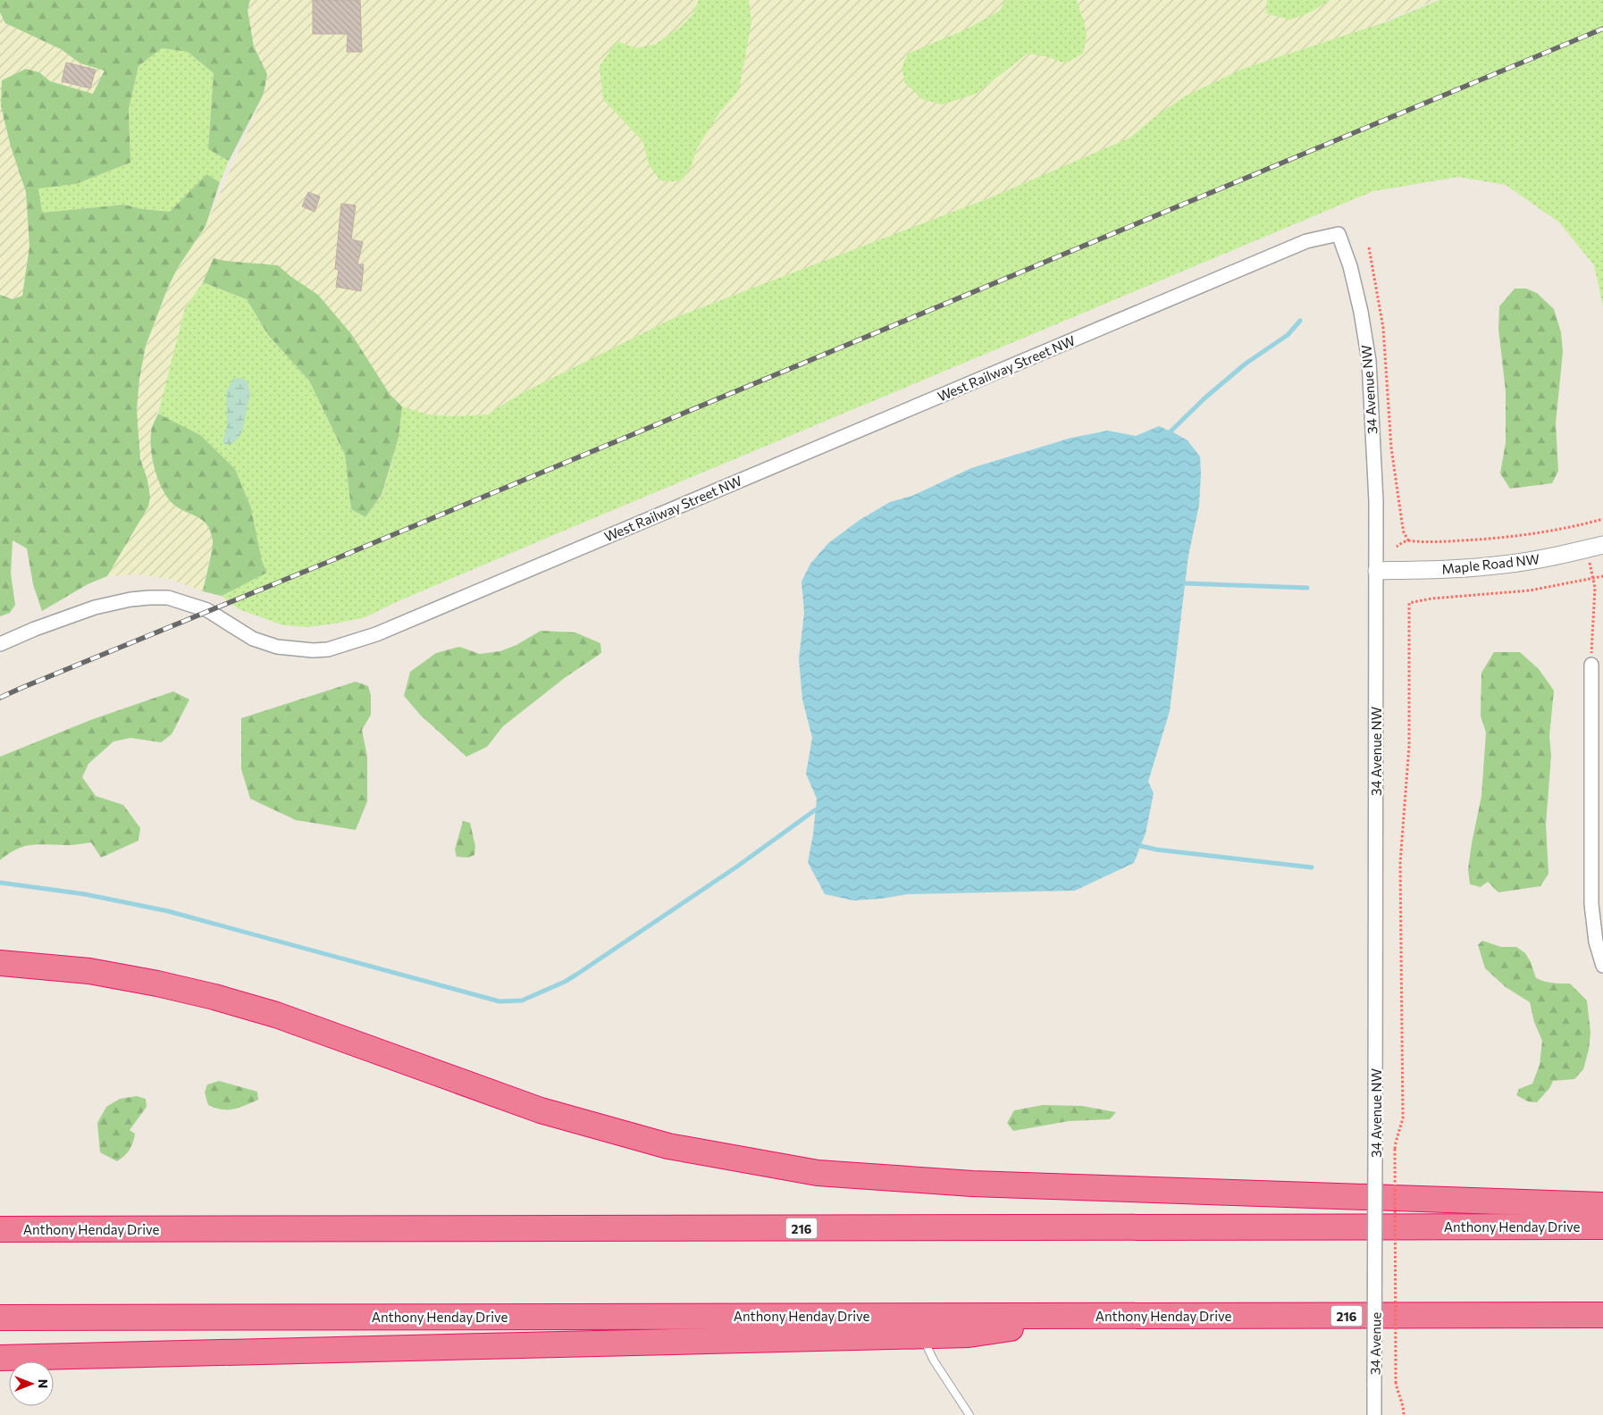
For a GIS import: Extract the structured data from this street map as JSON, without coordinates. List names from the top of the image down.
{
  "streets": {
    "highway": ["Anthony Henday Drive", "216"],
    "street": [
      "West Railway Street NW",
      "34 Avenue NW",
      "Maple Road NW",
      "34 Avenue"
    ]
  },
  "crossings": [
    ["West Railway Street NW", "34 Avenue NW"],
    ["34 Avenue NW", "Maple Road NW"],
    ["34 Avenue NW", "34 Avenue"]
  ],
  "north": "right"
}
